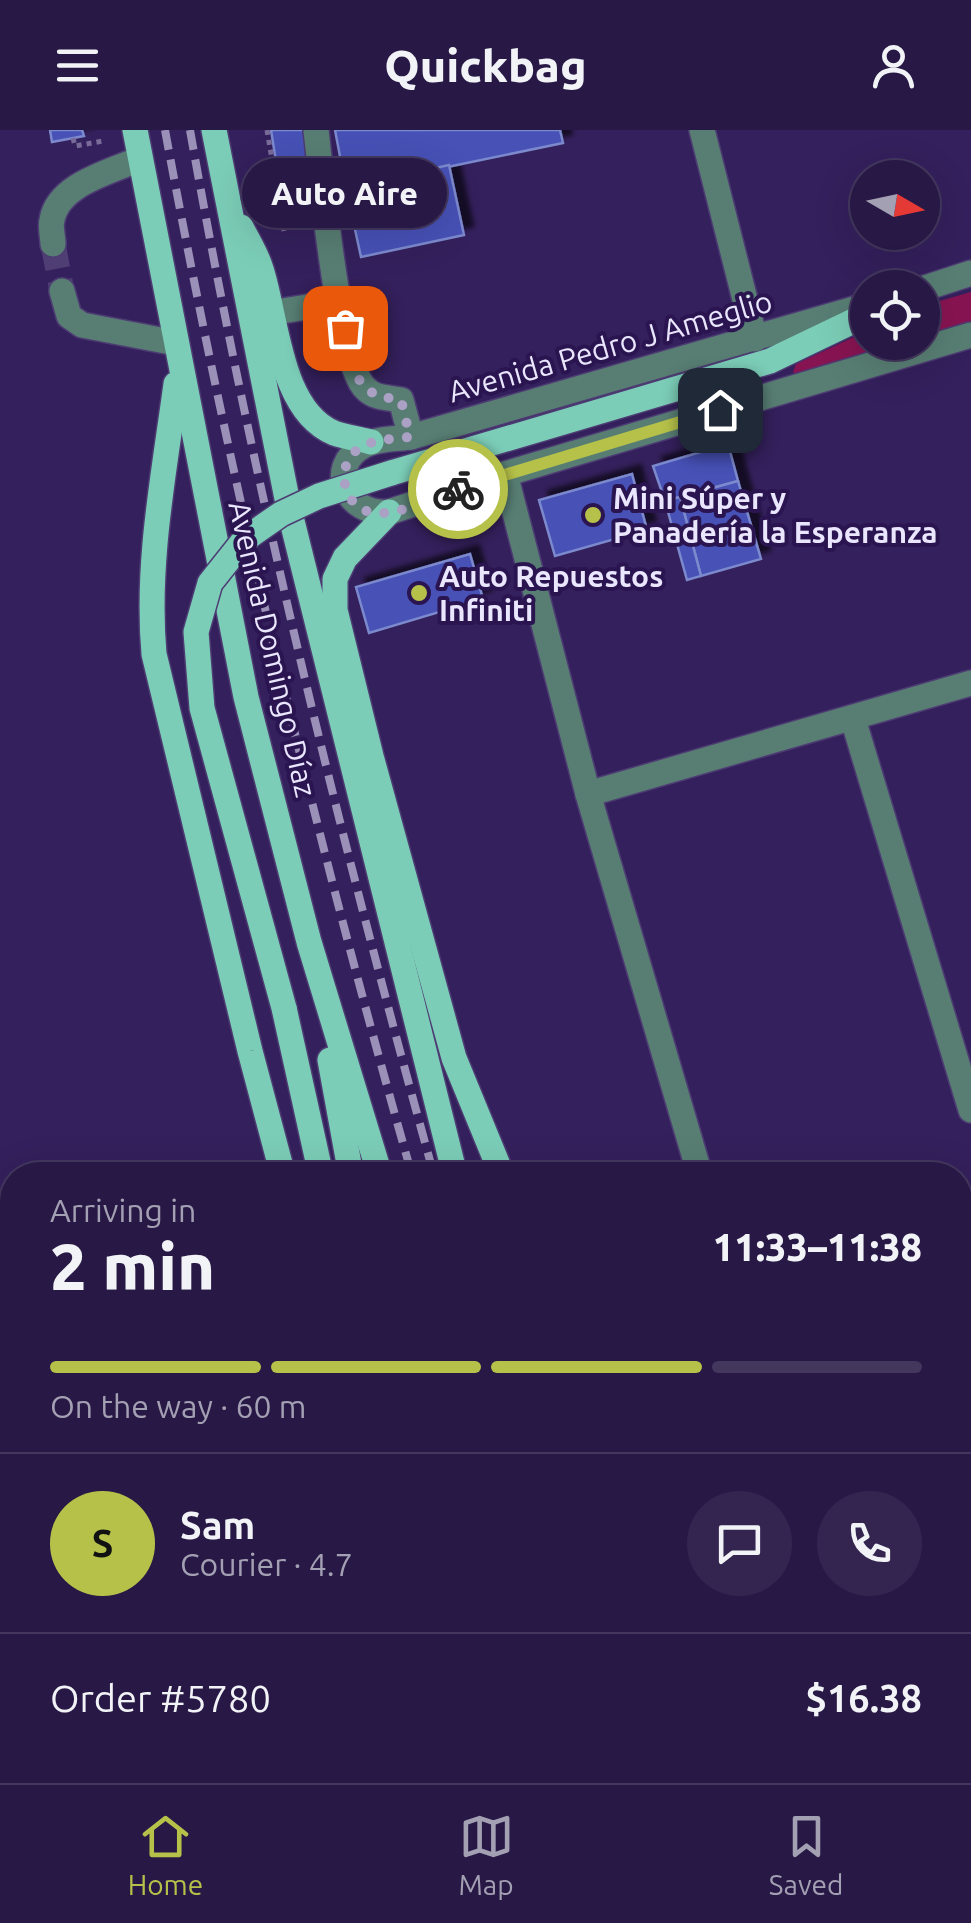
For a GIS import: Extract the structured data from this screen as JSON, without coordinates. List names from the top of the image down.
{
  "streets": {
    "main road": ["Avenida Domingo Díaz"],
    "street": ["Avenida Pedro J Ameglio"]
  },
  "places": ["Auto Aire", "Mini Súper y Panadería la Esperanza", "Auto Repuestos Infiniti"],
  "north": "right",
  "page": {
    "header": "Quickbag",
    "bubble": "Auto Aire",
    "heading": ["2 min", "Arriving in", "11:33–11:38"],
    "panel": [
      "Sam",
      "Courier · 4.7",
      "Order #5780",
      "$16.38"
    ],
    "bar": "On the way · 60 m",
    "round": "S",
    "tabs": ["Home", "Map", "Saved"]
  }
}
